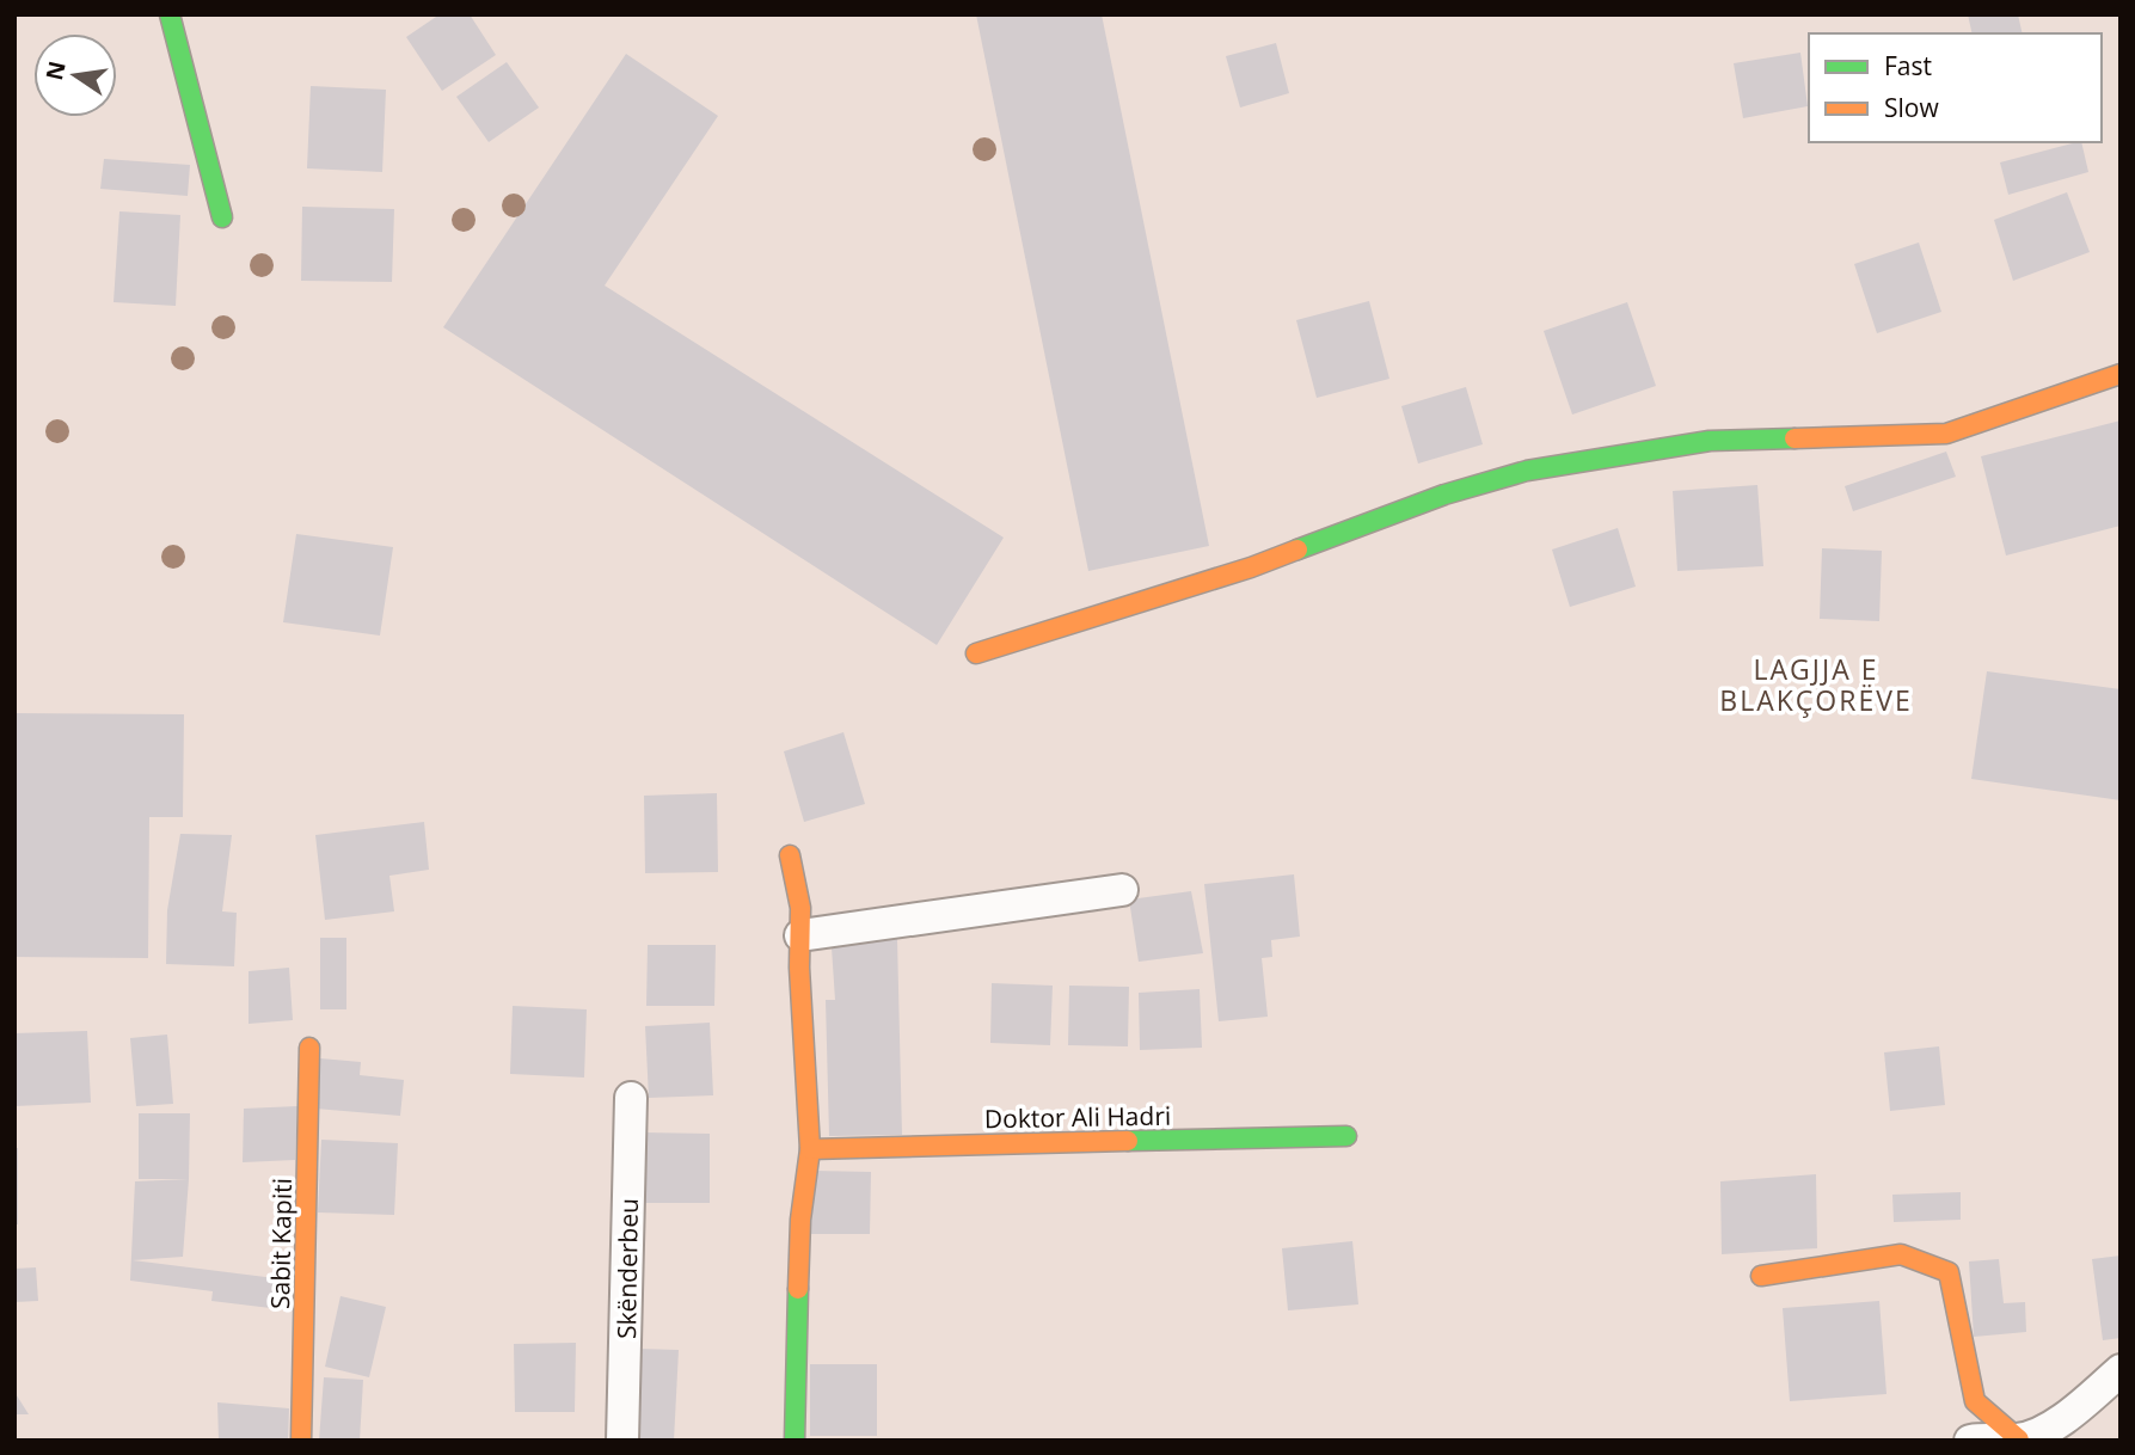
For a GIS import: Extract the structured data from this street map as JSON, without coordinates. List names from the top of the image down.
{
  "streets": {
    "street": ["Doktor Ali Hadri", "Sabit Kapiti", "Skënderbeu"]
  },
  "districts": ["LAGJJA E BLAKÇORËVE"],
  "legend": ["Fast", "Slow"],
  "north": "left"
}
